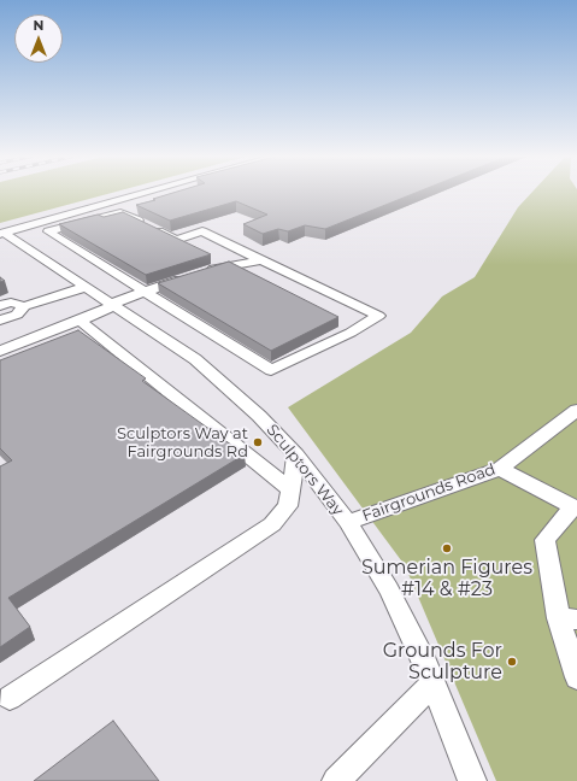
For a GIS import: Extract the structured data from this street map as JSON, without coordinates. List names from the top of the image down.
{
  "streets": {
    "street": ["Sculptors Way", "Fairgrounds Road"]
  },
  "crossings": [
    ["Sculptors Way", "Fairgrounds Road"]
  ],
  "places": ["Sculptors Way at Fairgrounds Rd", "Sumerian Figures #14 & #23", "Grounds For Sculpture"],
  "north": "top"
}
